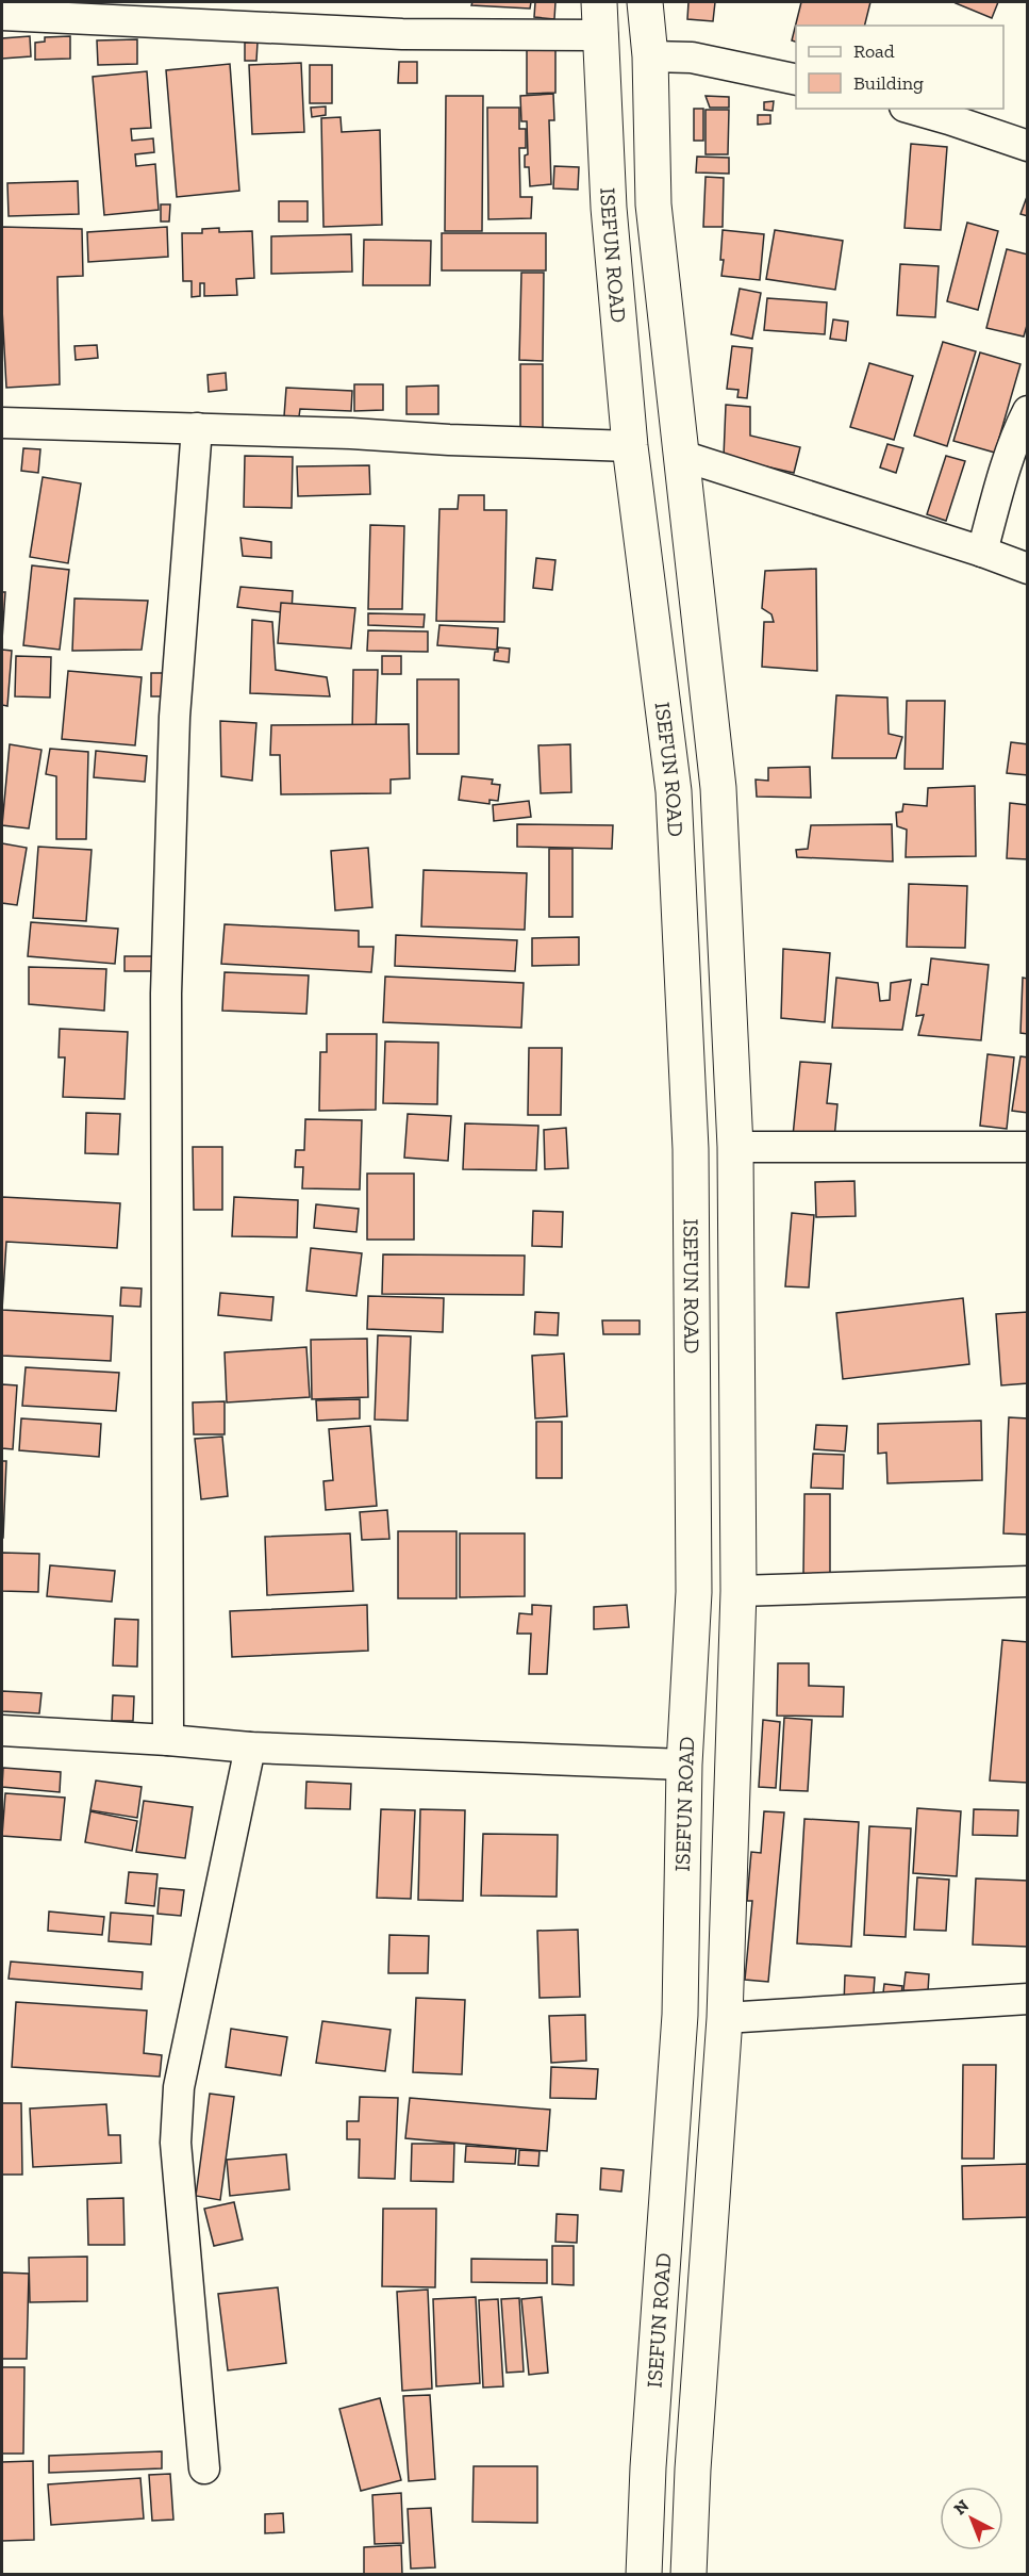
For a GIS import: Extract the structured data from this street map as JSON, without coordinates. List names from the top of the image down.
{
  "streets": {
    "street": ["ISEFUN ROAD"]
  },
  "legend": ["Road", "Building"],
  "north": "top left"
}
